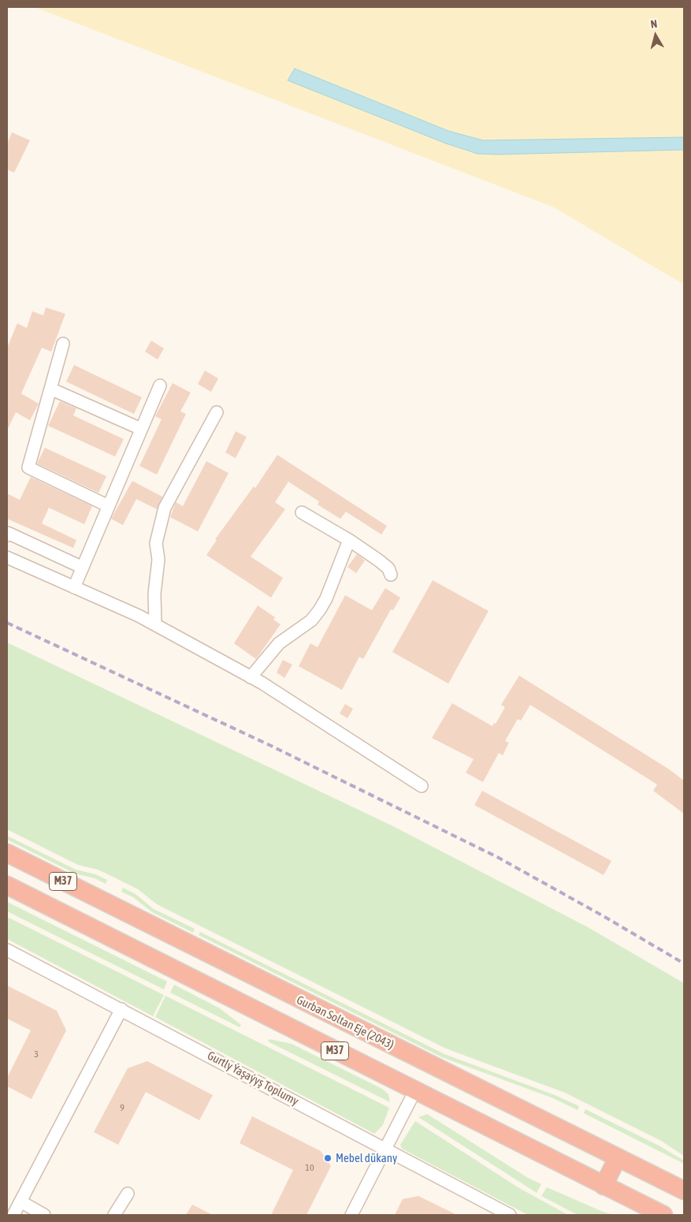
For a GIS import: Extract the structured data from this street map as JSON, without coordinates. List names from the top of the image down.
{
  "streets": {
    "highway": ["M37", "Gurban Soltan Eje (2043)"],
    "street": ["Gurtly Ýaşaýyş Toplumy"]
  },
  "places": ["Mebel dükany"],
  "house_numbers": ["3", "9", "10"],
  "north": "top"
}
